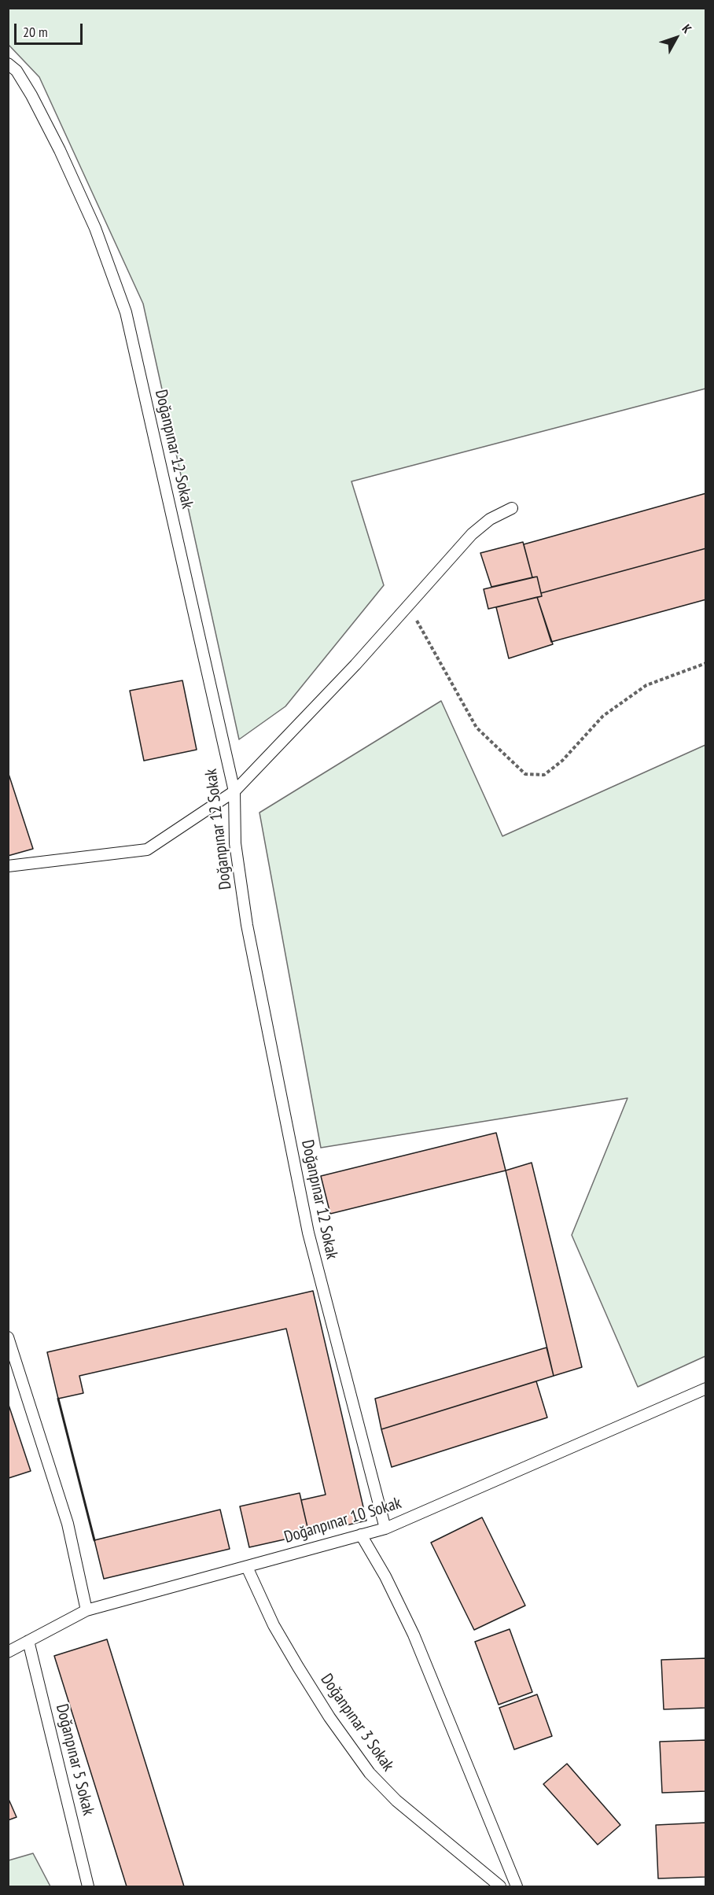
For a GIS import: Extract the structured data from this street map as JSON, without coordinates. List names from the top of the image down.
{
  "streets": {
    "lane": [
      "Doğanpınar 12 Sokak",
      "Doğanpınar 10 Sokak",
      "Doğanpınar 3 Sokak",
      "Doğanpınar 5 Sokak"
    ]
  },
  "crossings": [
    ["Doğanpınar 12 Sokak", "Doğanpınar 10 Sokak"],
    ["Doğanpınar 10 Sokak", "Doğanpınar 3 Sokak"],
    ["Doğanpınar 10 Sokak", "Doğanpınar 5 Sokak"]
  ],
  "scale_bar": "20 m",
  "north": "top right"
}
